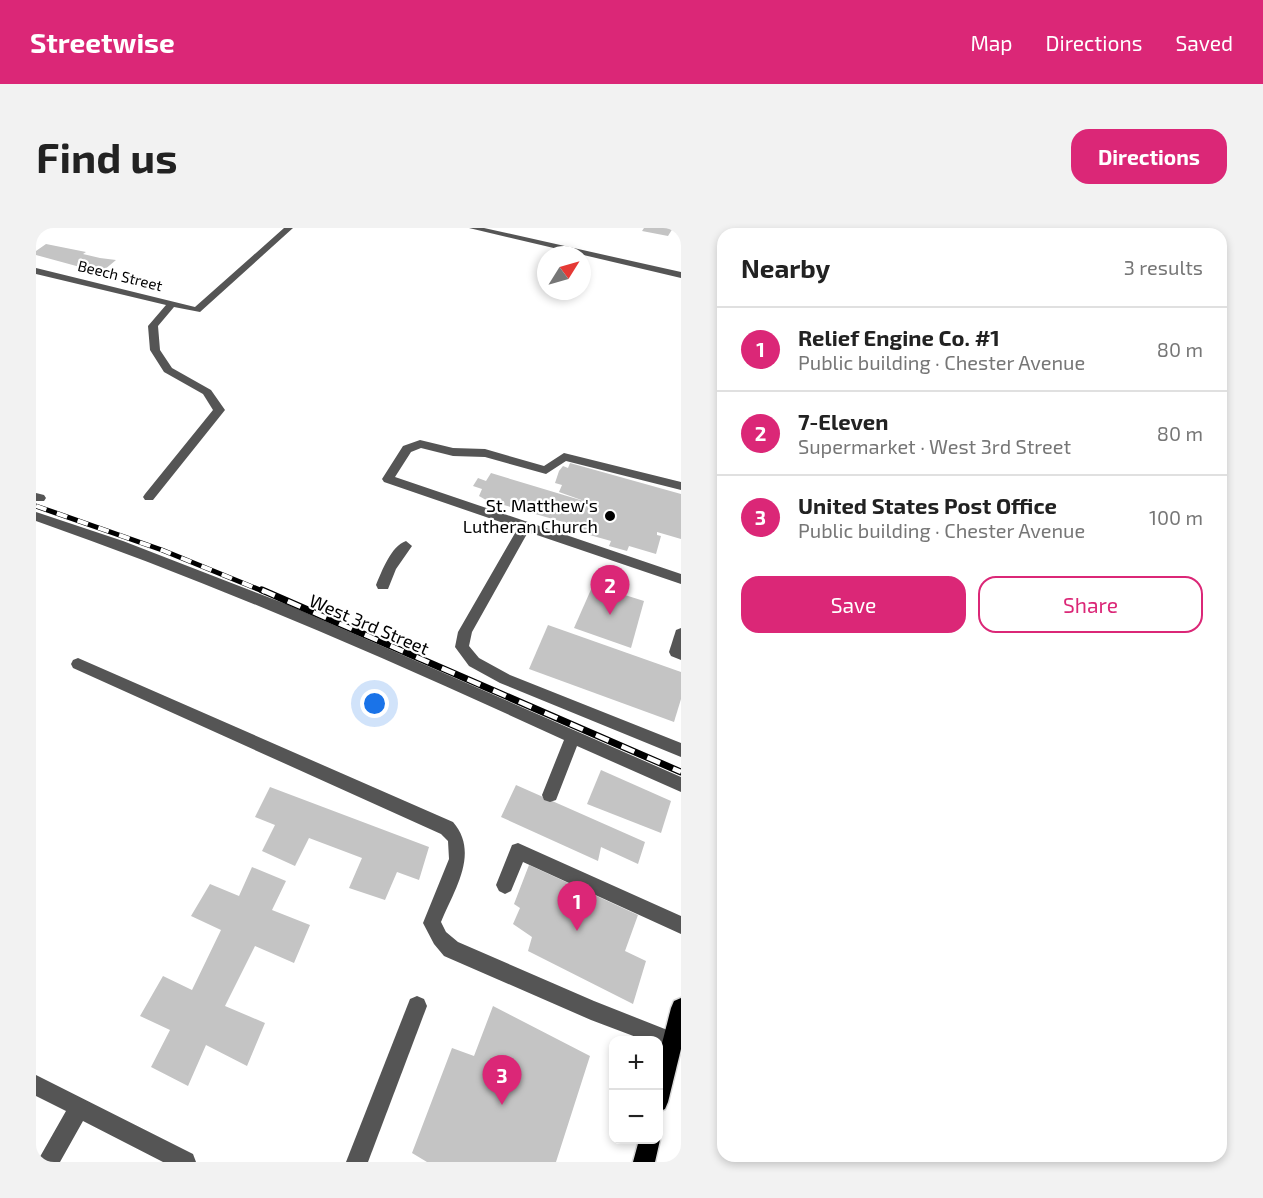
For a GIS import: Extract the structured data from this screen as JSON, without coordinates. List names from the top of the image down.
{
  "streets": {
    "street": ["Beech Street", "West 3rd Street"]
  },
  "places": ["St. Matthew's Lutheran Church"],
  "north": "top right",
  "page": {
    "header": "Streetwise",
    "nav": ["Map", "Directions", "Saved"],
    "buttons": [
      "Directions",
      ["Save", "Share"]
    ],
    "title": "Find us",
    "heading": ["Nearby", "3 results"],
    "list": [
      {
        "mark": "1",
        "name": "Relief Engine Co. #1",
        "note": "Public building · Chester Avenue",
        "value": "80 m"
      },
      {
        "mark": "2",
        "name": "7-Eleven",
        "note": "Supermarket · West 3rd Street",
        "value": "80 m"
      },
      {
        "mark": "3",
        "name": "United States Post Office",
        "note": "Public building · Chester Avenue",
        "value": "100 m"
      }
    ],
    "pins": ["2", "1", "3"],
    "map_buttons": ["+", "−"]
  }
}
